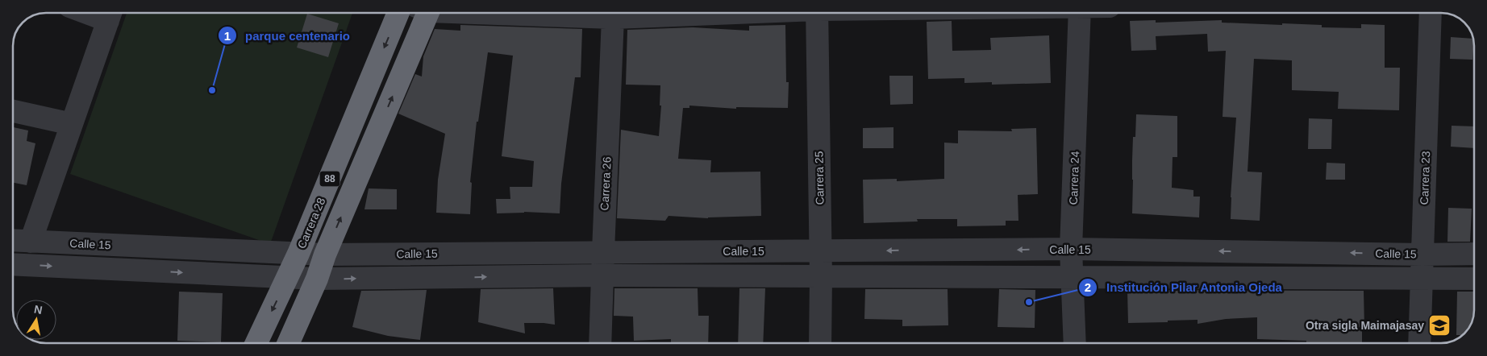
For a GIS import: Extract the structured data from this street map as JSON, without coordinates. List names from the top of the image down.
{
  "streets": {
    "highway": ["88", "Carrera 28"],
    "street": [
      "Carrera 25",
      "Carrera 24",
      "Carrera 23",
      "Carrera 26",
      "Calle 15"
    ]
  },
  "crossings": [
    ["Carrera 25", "Calle 15"],
    ["Carrera 24", "Calle 15"],
    ["Carrera 23", "Calle 15"],
    ["88", "Calle 15"],
    ["Carrera 26", "Calle 15"],
    ["Carrera 28", "Calle 15"]
  ],
  "places": {
    "other": ["parque centenario", "Institución Pilar Antonia Ojeda"],
    "school or university": ["Otra sigla Maimajasay"]
  },
  "north": "top"
}
